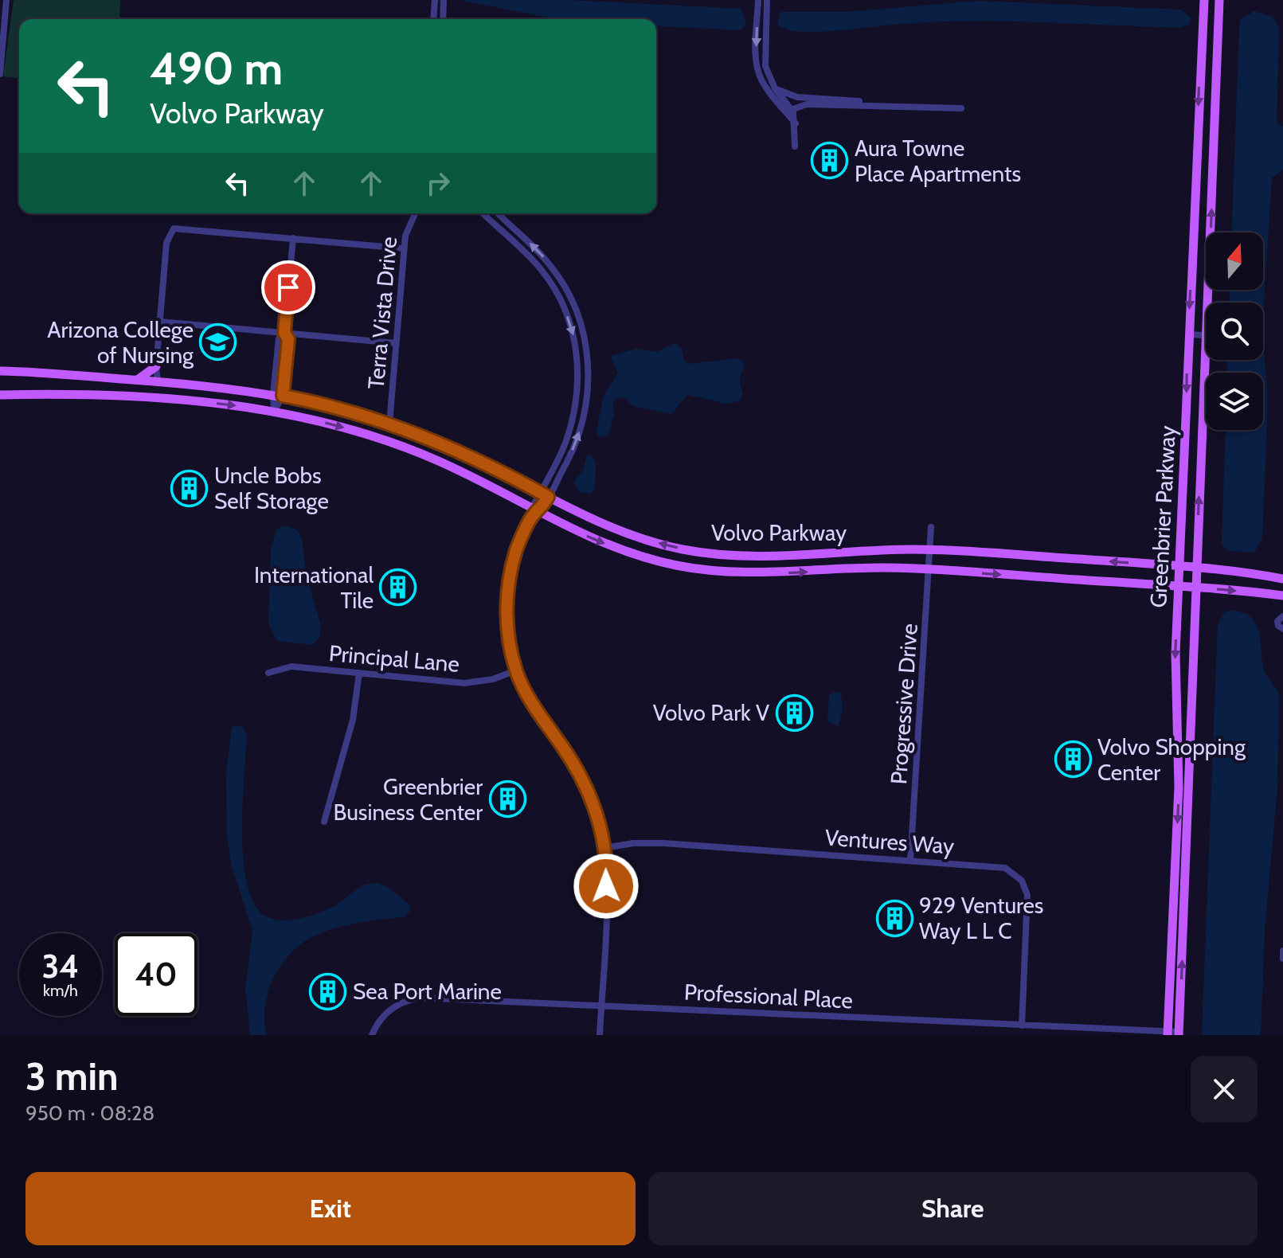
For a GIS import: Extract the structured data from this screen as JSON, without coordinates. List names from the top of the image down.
{
  "streets": {
    "main road": ["Greenbrier Parkway", "Volvo Parkway"],
    "street": [
      "Terra Vista Drive",
      "Principal Lane",
      "Progressive Drive",
      "Ventures Way",
      "Professional Place"
    ]
  },
  "crossings": [
    ["Terra Vista Drive", "Volvo Parkway"],
    ["Greenbrier Parkway", "Volvo Parkway"],
    ["Greenbrier Parkway", "Professional Place"],
    ["Volvo Parkway", "Progressive Drive"],
    ["Progressive Drive", "Ventures Way"],
    ["Ventures Way", "Professional Place"]
  ],
  "places": {
    "building": [
      "Aura Towne Place Apartments",
      "Uncle Bobs Self Storage",
      "International Tile",
      "Volvo Park V",
      "Volvo Shopping Center",
      "Greenbrier Business Center",
      "929 Ventures Way L L C",
      "Sea Port Marine"
    ],
    "school or university": ["Arizona College of Nursing"]
  },
  "north": "top",
  "page": {
    "turn": ["490 m", "Volvo Parkway"],
    "speed": "34 km/h",
    "limit": "40",
    "heading": ["3 min", "950 m · 08:28"],
    "buttons": ["Exit", "Share"]
  }
}
